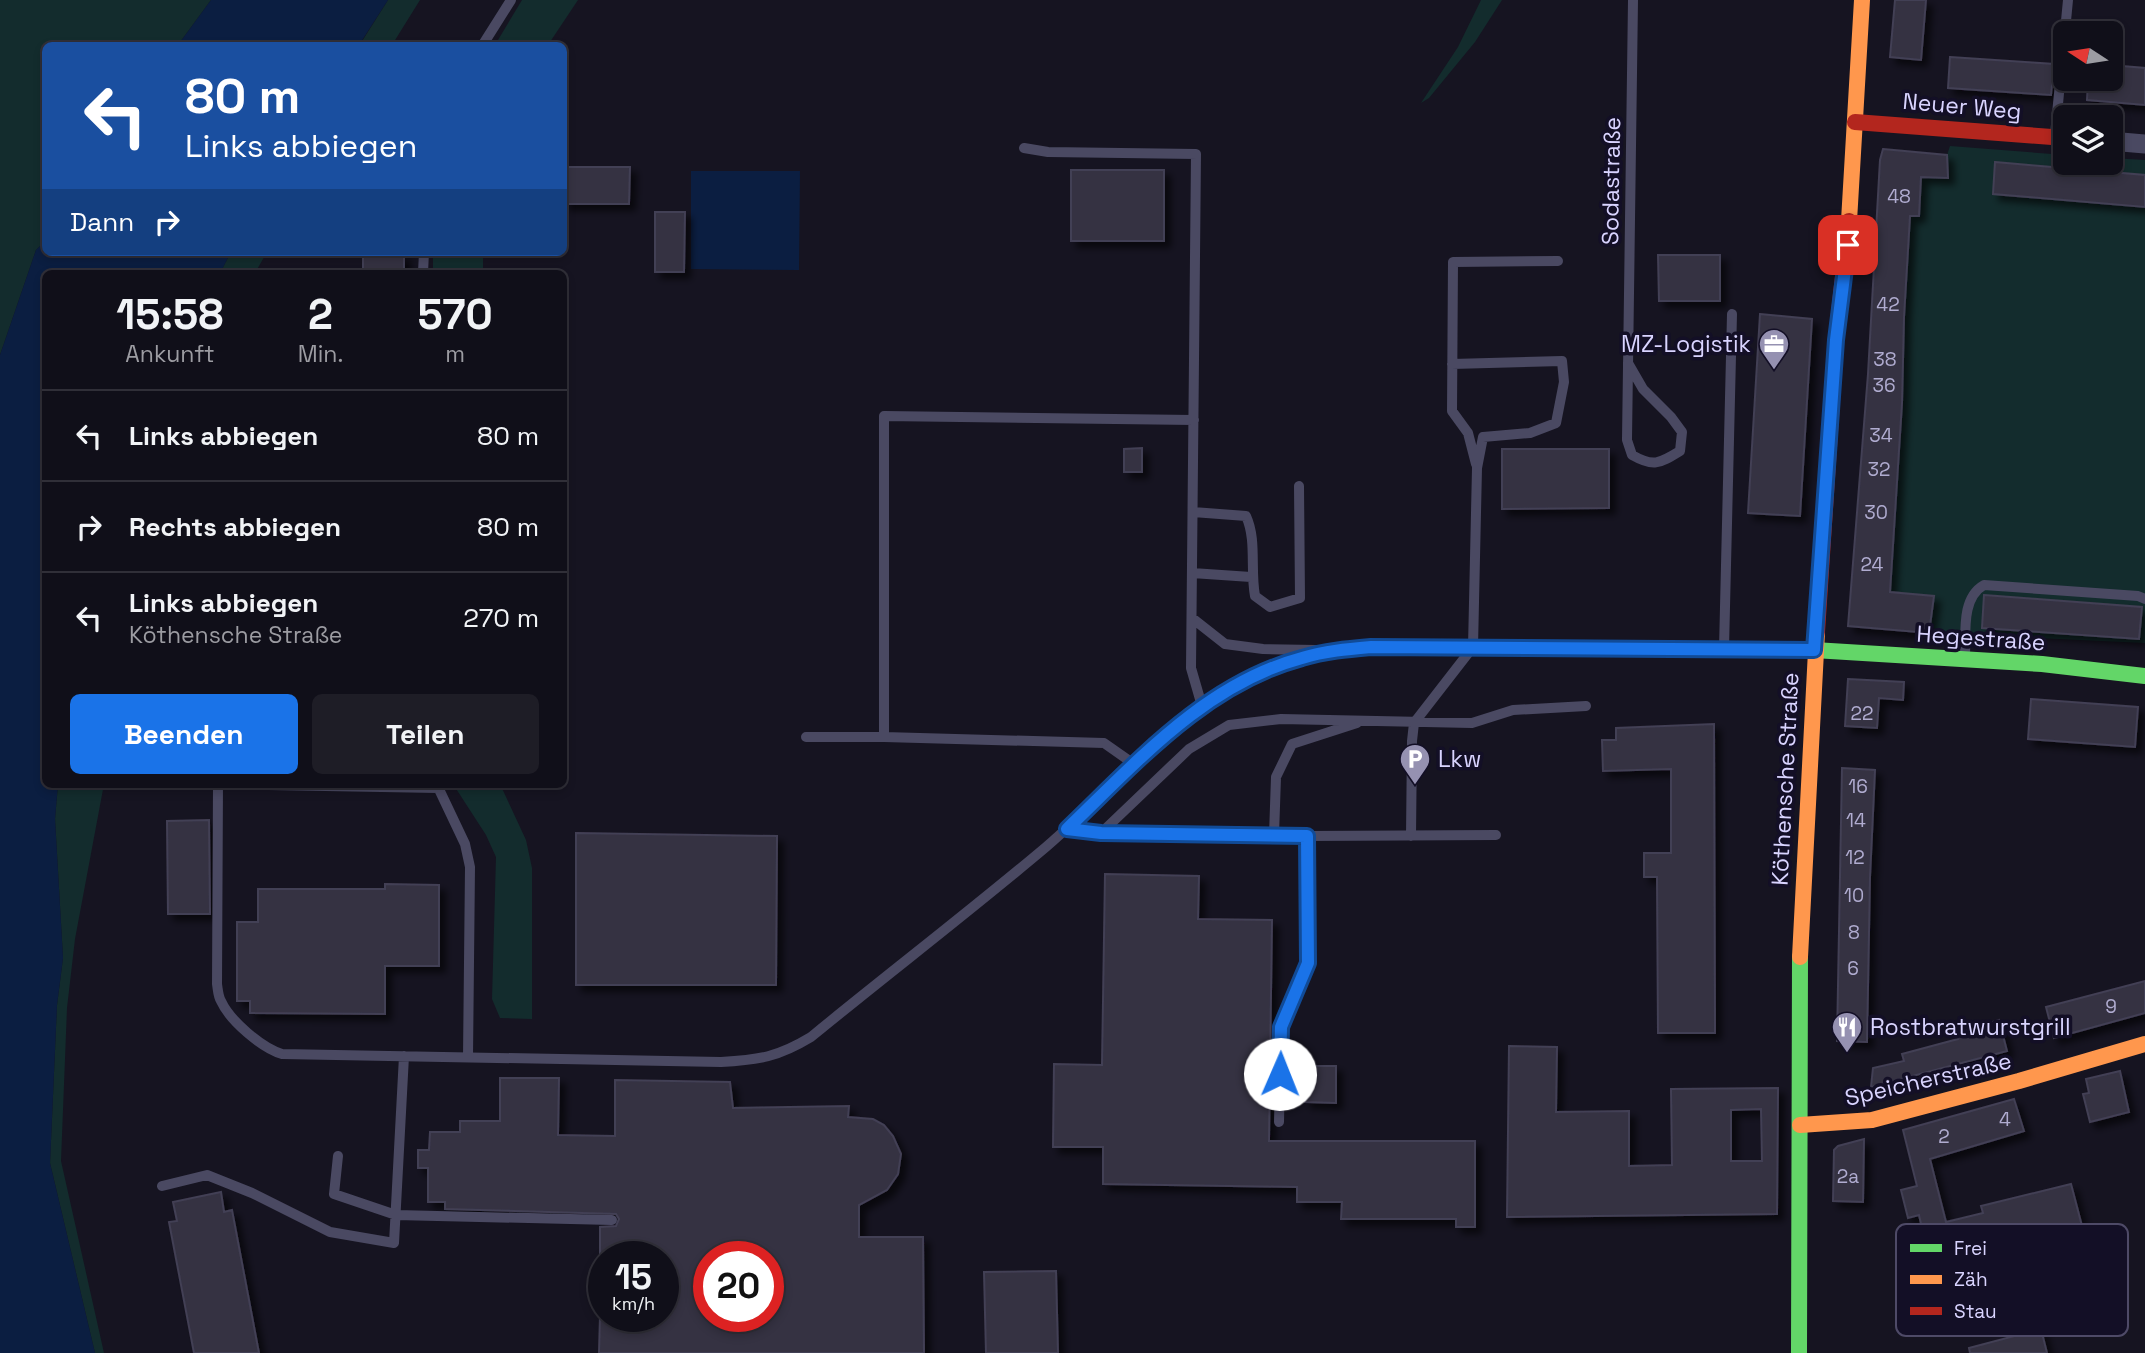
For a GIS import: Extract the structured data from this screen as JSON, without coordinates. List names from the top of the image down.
{
  "streets": {
    "main road": [
      "Neuer Weg",
      "Hegestraße",
      "Köthensche Straße",
      "Speicherstraße"
    ],
    "lane": ["Sodastraße"]
  },
  "crossings": [
    ["Neuer Weg", "Köthensche Straße"],
    ["Hegestraße", "Köthensche Straße"],
    ["Köthensche Straße", "Speicherstraße"]
  ],
  "places": {
    "office": ["MZ-Logistik"],
    "parking": ["Lkw"],
    "restaurant": ["Rostbratwurstgrill"]
  },
  "house_numbers": [
    "48",
    "42",
    "38",
    "36",
    "34",
    "32",
    "30",
    "24",
    "22",
    "16",
    "14",
    "12",
    "10",
    "8",
    "6",
    "9",
    "4",
    "2",
    "2a"
  ],
  "legend": ["Frei", "Zäh", "Stau"],
  "north": "left",
  "page": {
    "turn": ["80 m", "Links abbiegen"],
    "then": "Dann",
    "eta": [
      "15:58",
      "Ankunft",
      "2",
      "Min.",
      "570",
      "m"
    ],
    "list": [
      {
        "name": "Links abbiegen",
        "value": "80 m"
      },
      {
        "name": "Rechts abbiegen",
        "value": "80 m"
      },
      {
        "name": "Links abbiegen",
        "note": "Köthensche Straße",
        "value": "270 m"
      }
    ],
    "buttons": ["Beenden", "Teilen"],
    "speed": "15 km/h",
    "limit": "20"
  }
}
